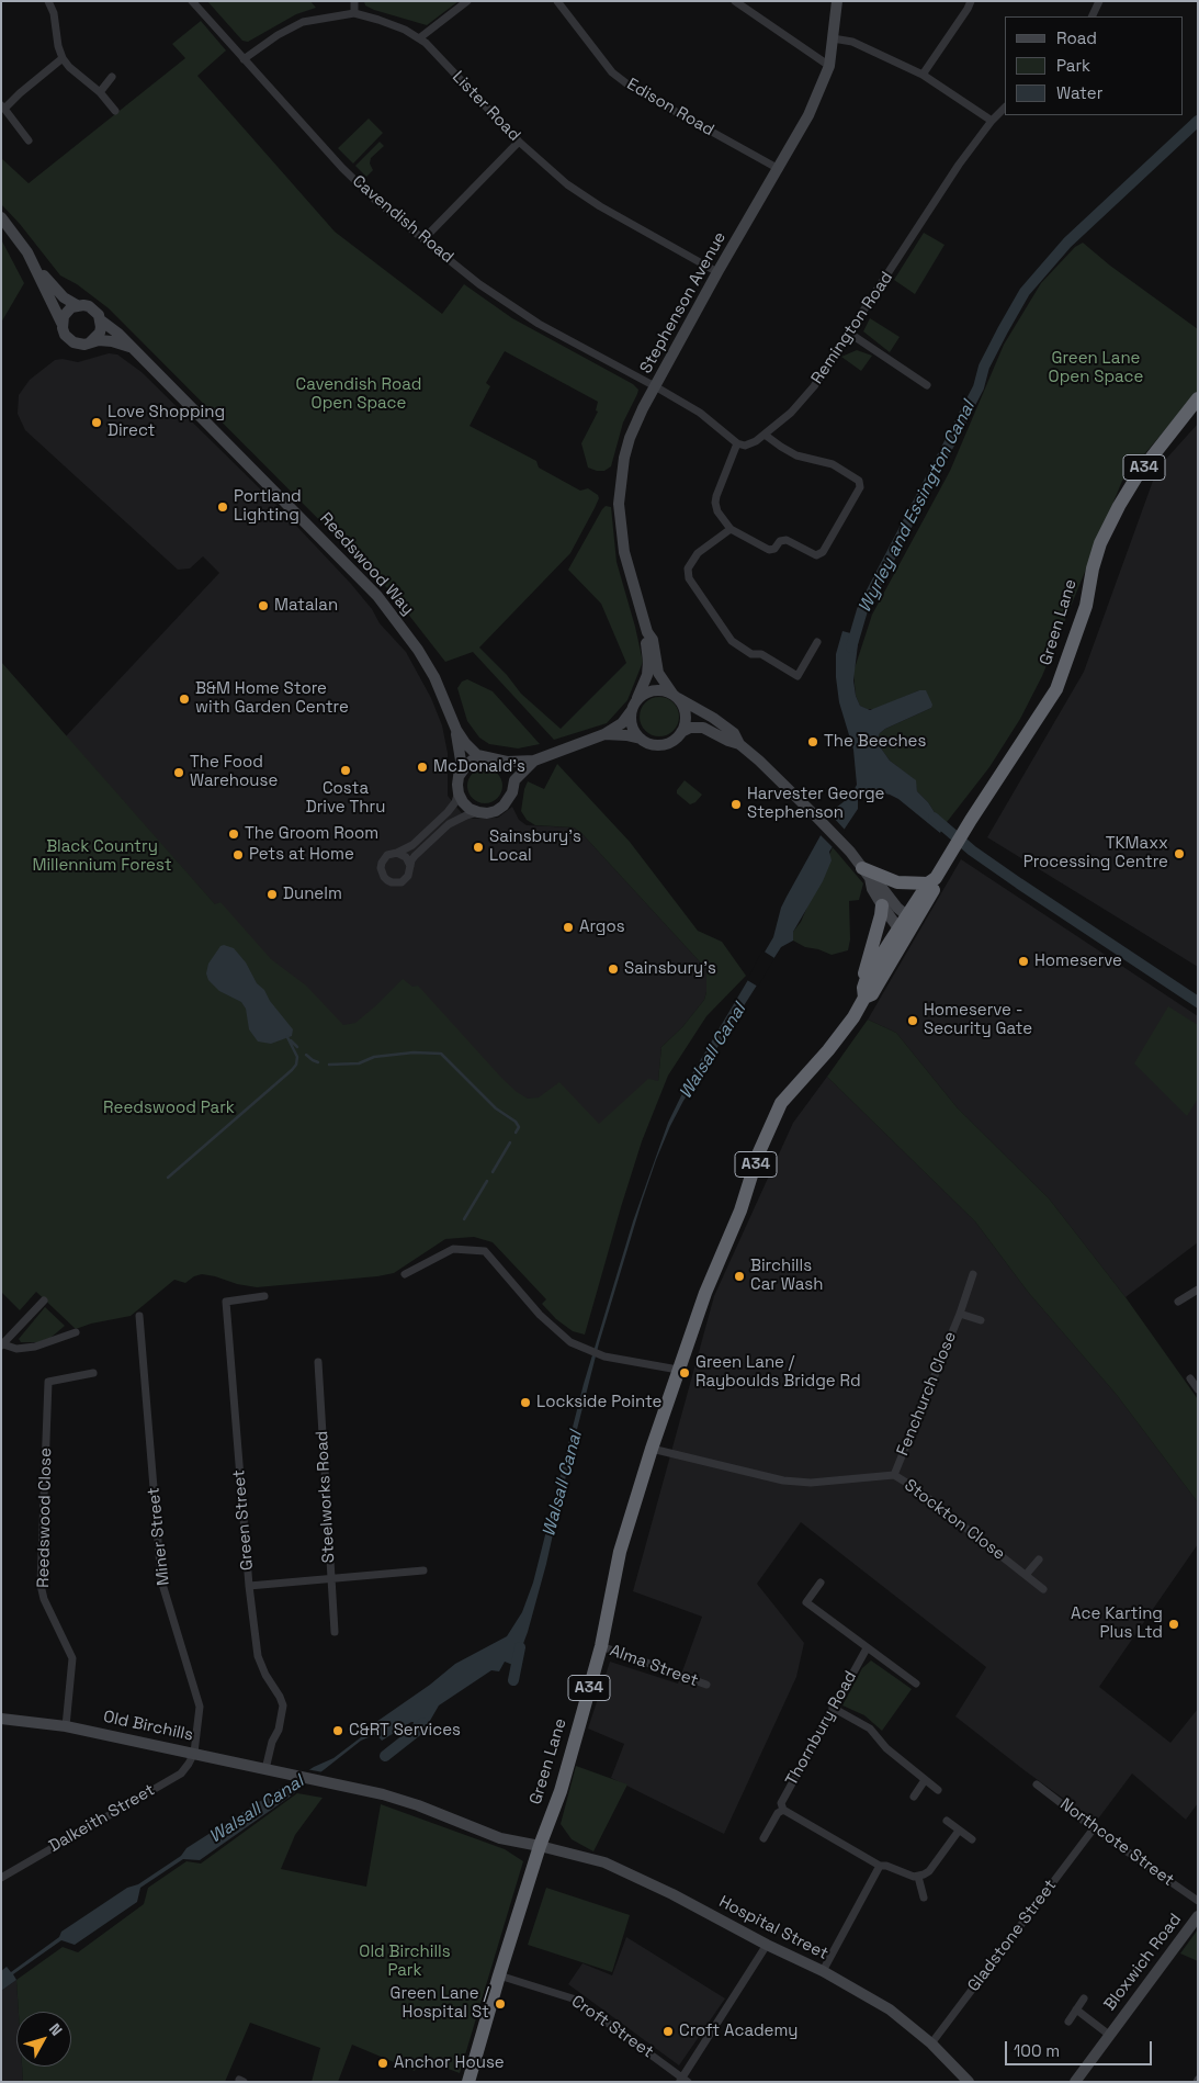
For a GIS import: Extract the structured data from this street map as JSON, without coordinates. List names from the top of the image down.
{
  "streets": {
    "highway": ["A34", "Green Lane"],
    "street": [
      "Lister Road",
      "Edison Road",
      "Cavendish Road",
      "Stephenson Avenue",
      "Remington Road",
      "Reedswood Way",
      "Fenchurch Close",
      "Steelworks Road",
      "Reedswood Close",
      "Green Street",
      "Stockton Close",
      "Miner Street",
      "Alma Street",
      "Old Birchills",
      "Thornbury Road",
      "Dalkeith Street",
      "Northcote Street",
      "Hospital Street",
      "Gladstone Street",
      "Bloxwich Road",
      "Croft Street"
    ]
  },
  "crossings": [
    ["Lister Road", "Cavendish Road"],
    ["Lister Road", "Stephenson Avenue"],
    ["Edison Road", "Stephenson Avenue"],
    ["Cavendish Road", "Stephenson Avenue"],
    ["Stephenson Avenue", "A34"],
    ["A34", "Green Lane"],
    ["Green Lane", "Stockton Close"],
    ["Green Lane", "Alma Street"],
    ["Green Lane", "Old Birchills"],
    ["Green Lane", "Hospital Street"],
    ["Green Lane", "Croft Street"],
    ["Fenchurch Close", "Stockton Close"],
    ["Reedswood Close", "Old Birchills"],
    ["Green Street", "Old Birchills"],
    ["Miner Street", "Old Birchills"],
    ["Miner Street", "Dalkeith Street"],
    ["Old Birchills", "Dalkeith Street"],
    ["Old Birchills", "Hospital Street"],
    ["Northcote Street", "Gladstone Street"],
    ["Hospital Street", "Gladstone Street"]
  ],
  "water": ["Wyrley and Essington Canal", "Walsall Canal"],
  "parks": [
    "Green Lane Open Space",
    "Cavendish Road Open Space",
    "Black Country Millennium Forest",
    "Reedswood Park",
    "Old Birchills Park"
  ],
  "places": [
    "Love Shopping Direct",
    "Portland Lighting",
    "Matalan",
    "B&M Home Store with Garden Centre",
    "The Beeches",
    "McDonald's",
    "Costa Drive Thru",
    "The Food Warehouse",
    "Harvester George Stephenson",
    "The Groom Room",
    "Sainsbury's Local",
    "TKMaxx Processing Centre",
    "Pets at Home",
    "Dunelm",
    "Argos",
    "Homeserve",
    "Sainsbury's",
    "Homeserve - Security Gate",
    "Birchills Car Wash",
    "Green Lane / Rayboulds Bridge Rd",
    "Lockside Pointe",
    "Ace Karting Plus Ltd",
    "C&RT Services",
    "Green Lane / Hospital St",
    "Croft Academy",
    "Anchor House"
  ],
  "legend": ["Road", "Park", "Water"],
  "scale_bar": "100 m",
  "north": "top right"
}
